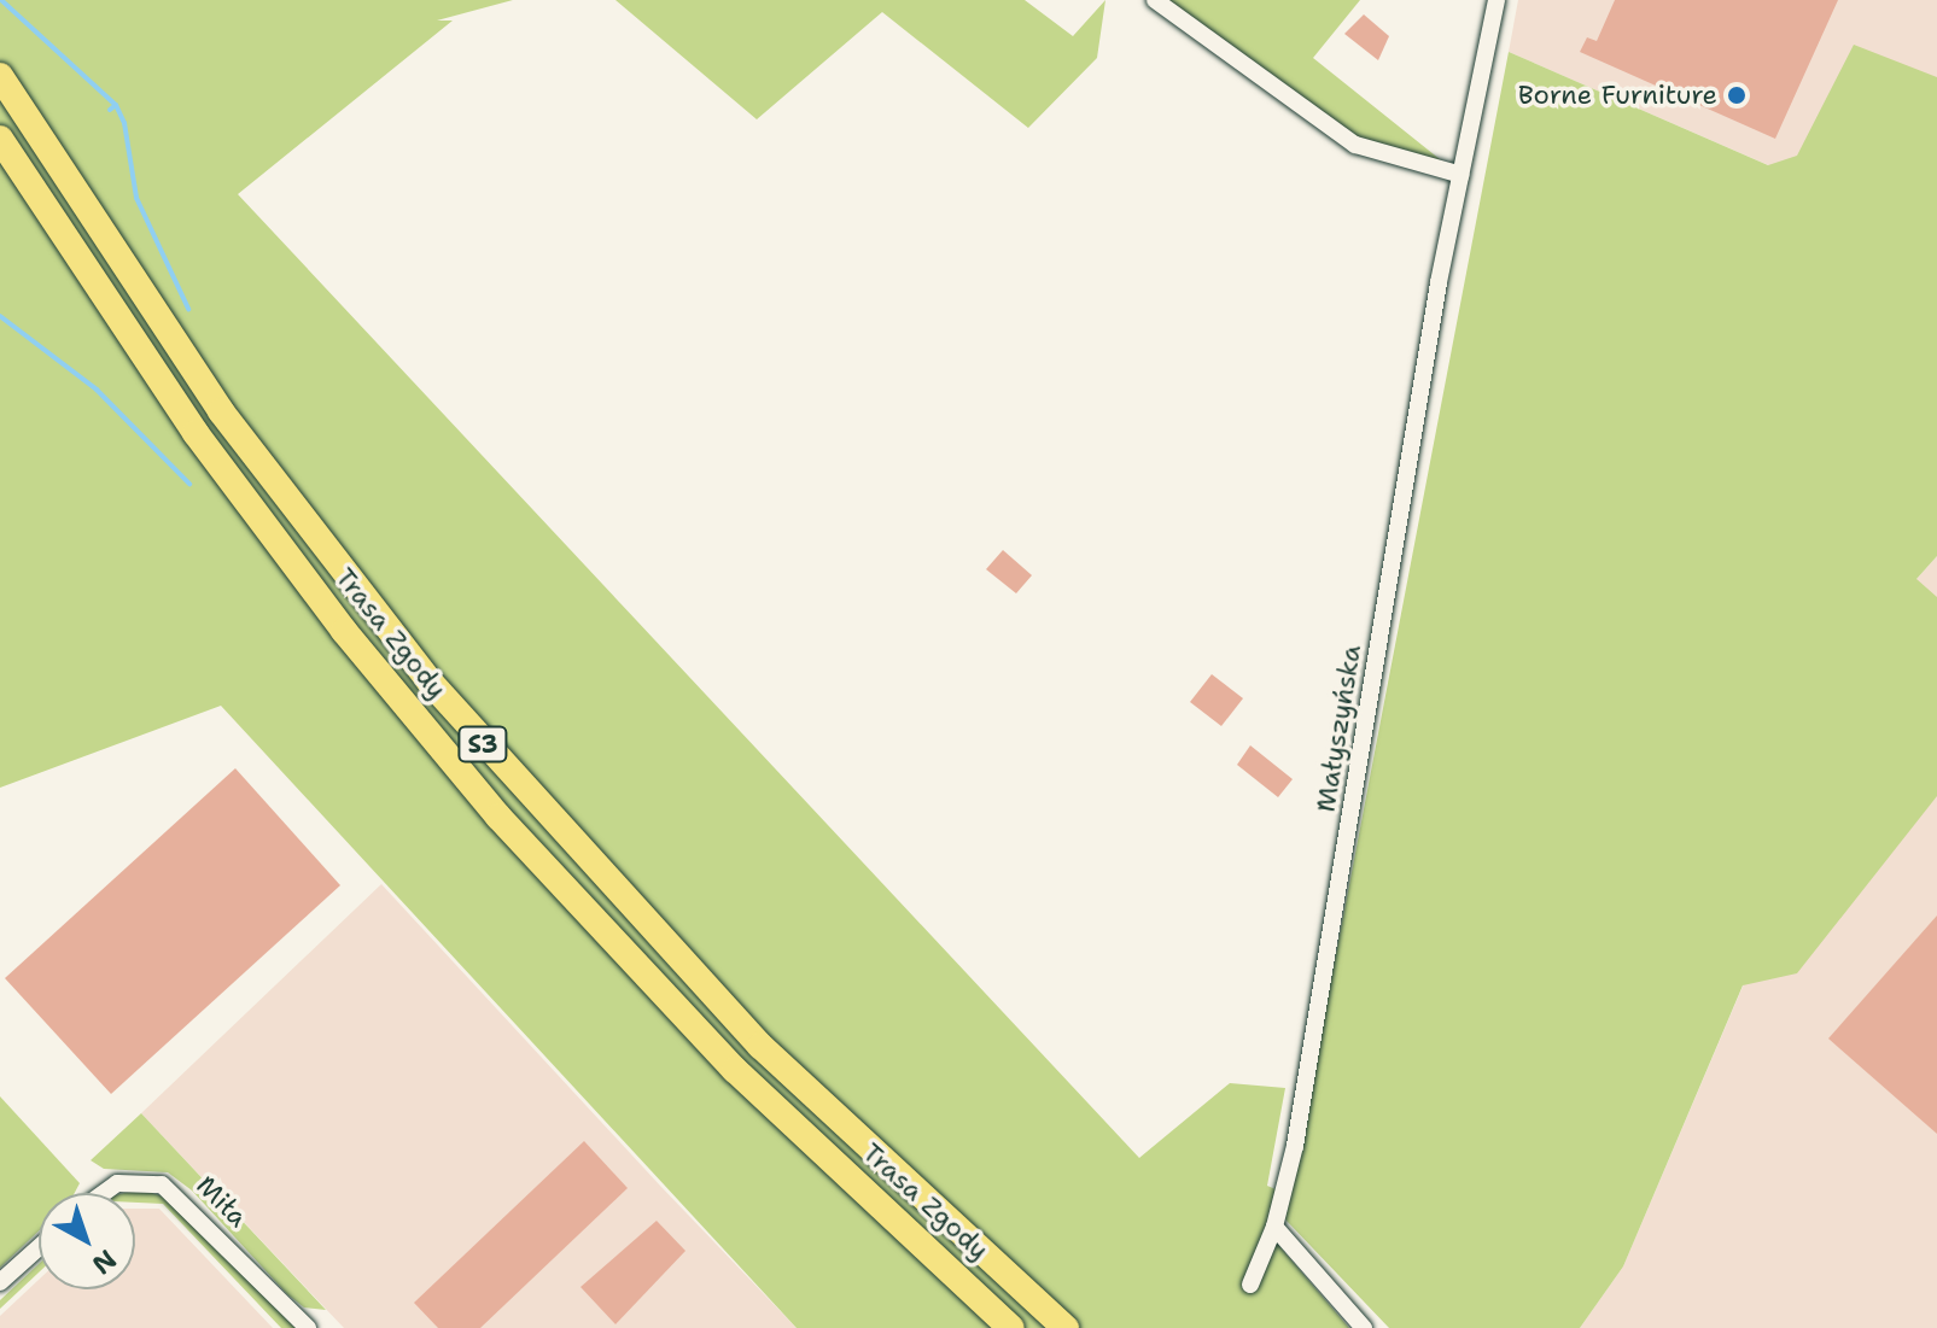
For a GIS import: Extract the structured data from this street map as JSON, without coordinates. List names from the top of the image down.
{
  "streets": {
    "highway": ["Trasa Zgody", "S3"],
    "street": ["Małyszyńska", "Miła"]
  },
  "places": ["Borne Furniture"],
  "north": "bottom right"
}
